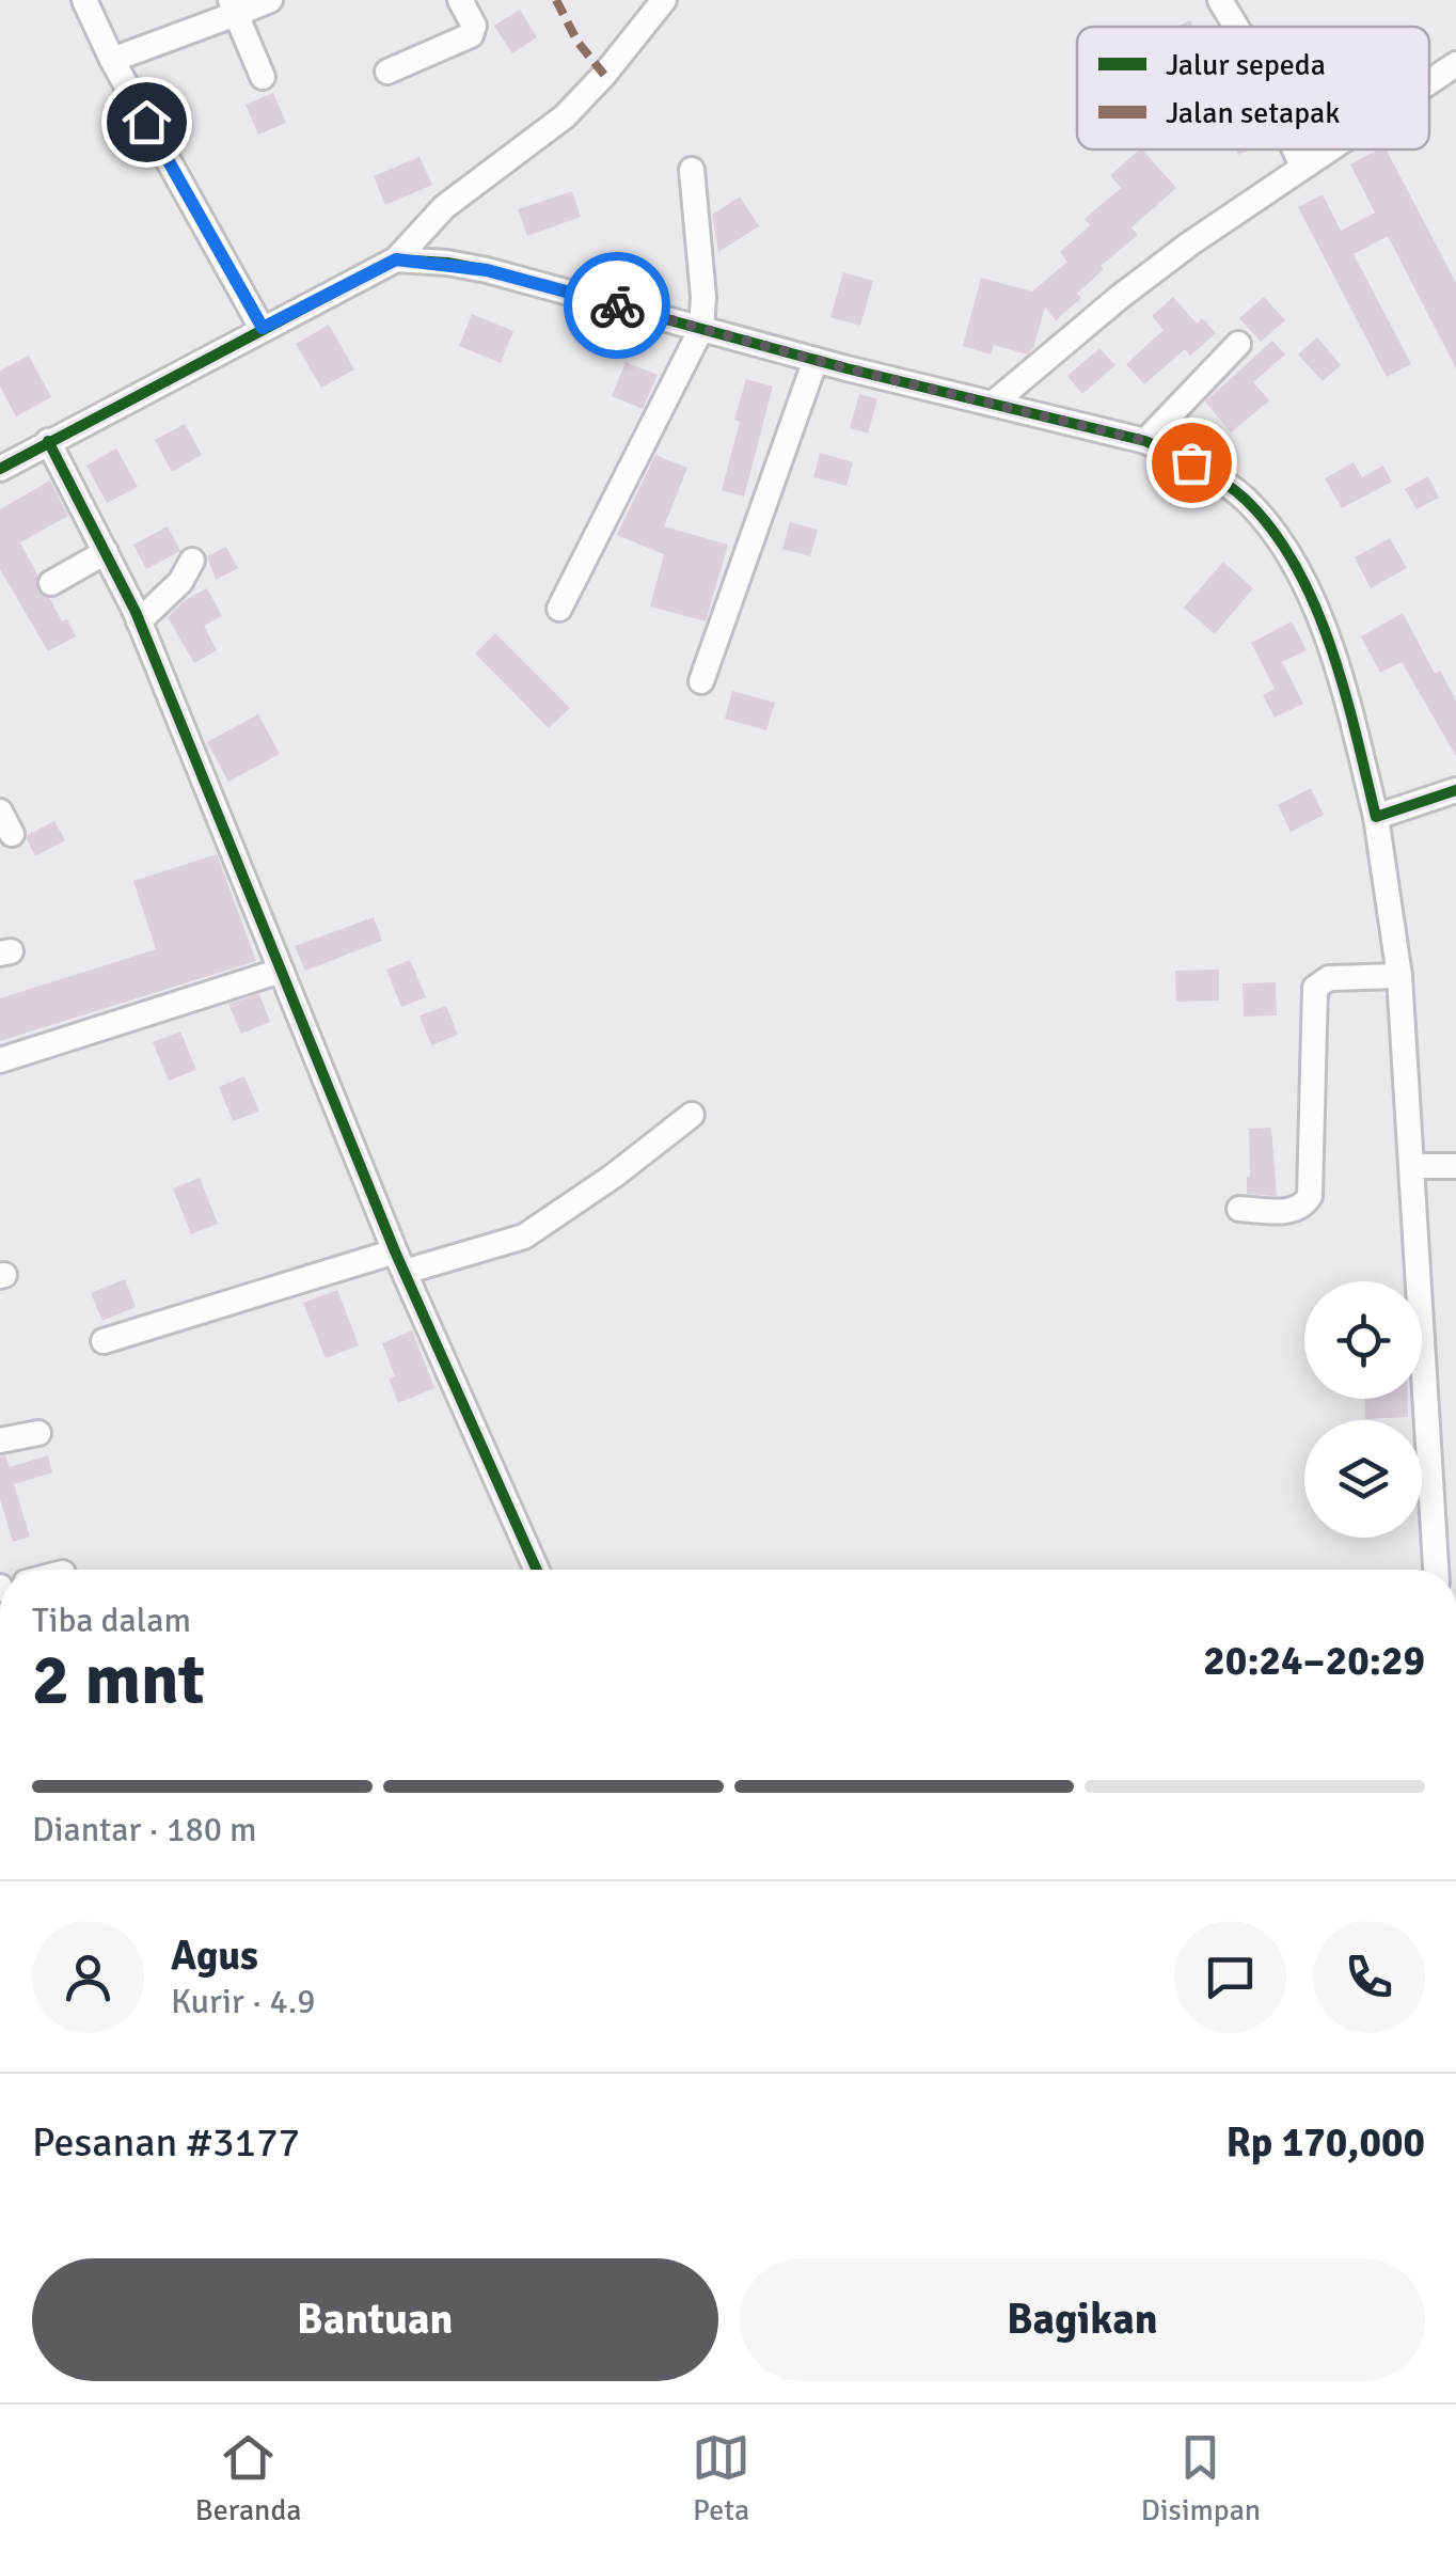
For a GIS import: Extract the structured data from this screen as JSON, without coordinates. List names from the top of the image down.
{
  "legend": ["Jalur sepeda", "Jalan setapak"],
  "page": {
    "heading": ["2 mnt", "Tiba dalam", "20:24–20:29"],
    "panel": [
      "Agus",
      "Kurir · 4.9",
      "Pesanan #3177",
      "Rp 170,000"
    ],
    "bar": "Diantar · 180 m",
    "buttons": ["Bantuan", "Bagikan"],
    "tabs": ["Beranda", "Peta", "Disimpan"]
  }
}
